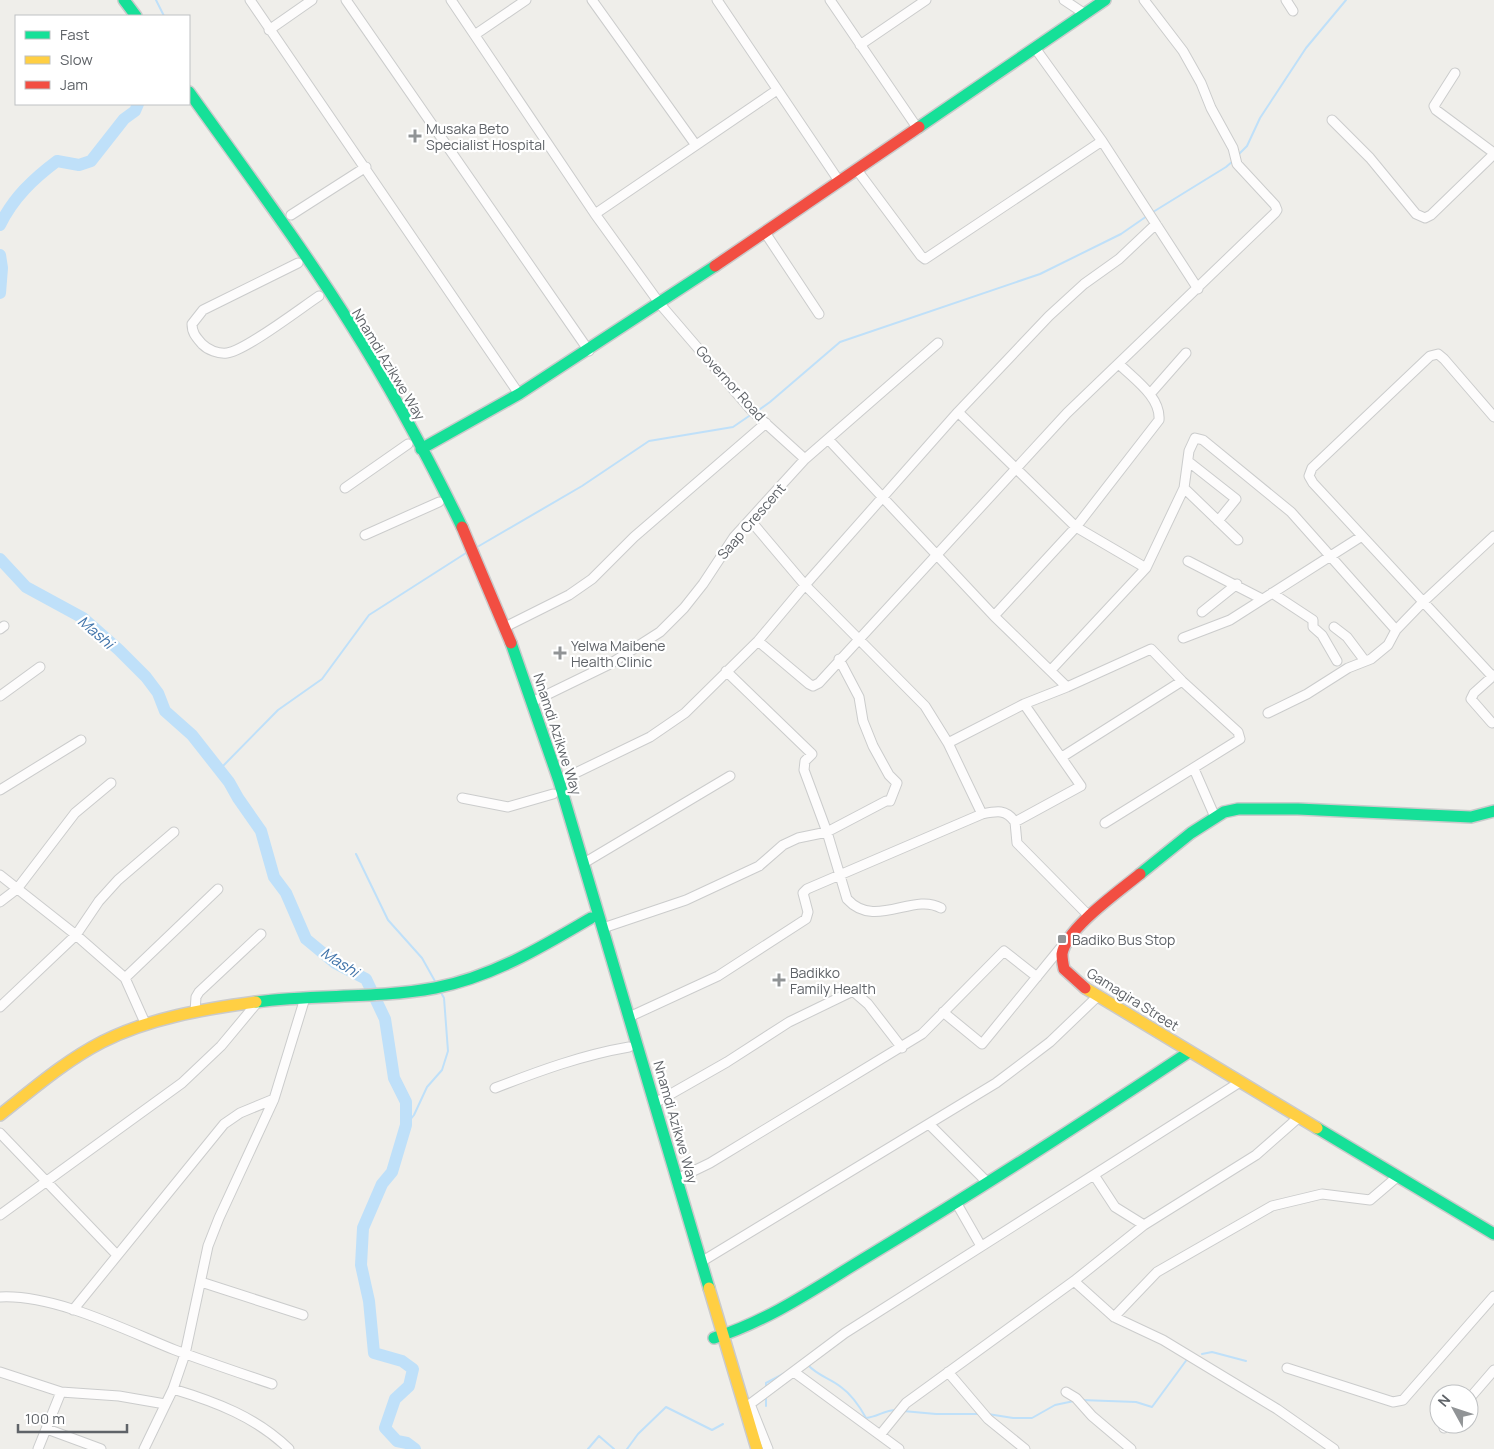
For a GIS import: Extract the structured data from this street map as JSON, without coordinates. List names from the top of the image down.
{
  "streets": {
    "main road": ["Nnamdi Azikwe Way", "Gamagira Street"],
    "street": ["Governor Road", "Saap Crescent"]
  },
  "crossings": [
    ["Nnamdi Azikwe Way", "Saap Crescent"],
    ["Governor Road", "Saap Crescent"]
  ],
  "water": ["Mashi"],
  "places": {
    "health": ["Musaka Beto Specialist Hospital", "Yelwa Maibene Health Clinic", "Badikko Family Health"],
    "transit": ["Badiko Bus Stop"]
  },
  "legend": ["Fast", "Slow", "Jam"],
  "scale_bar": "100 m",
  "north": "top left"
}
